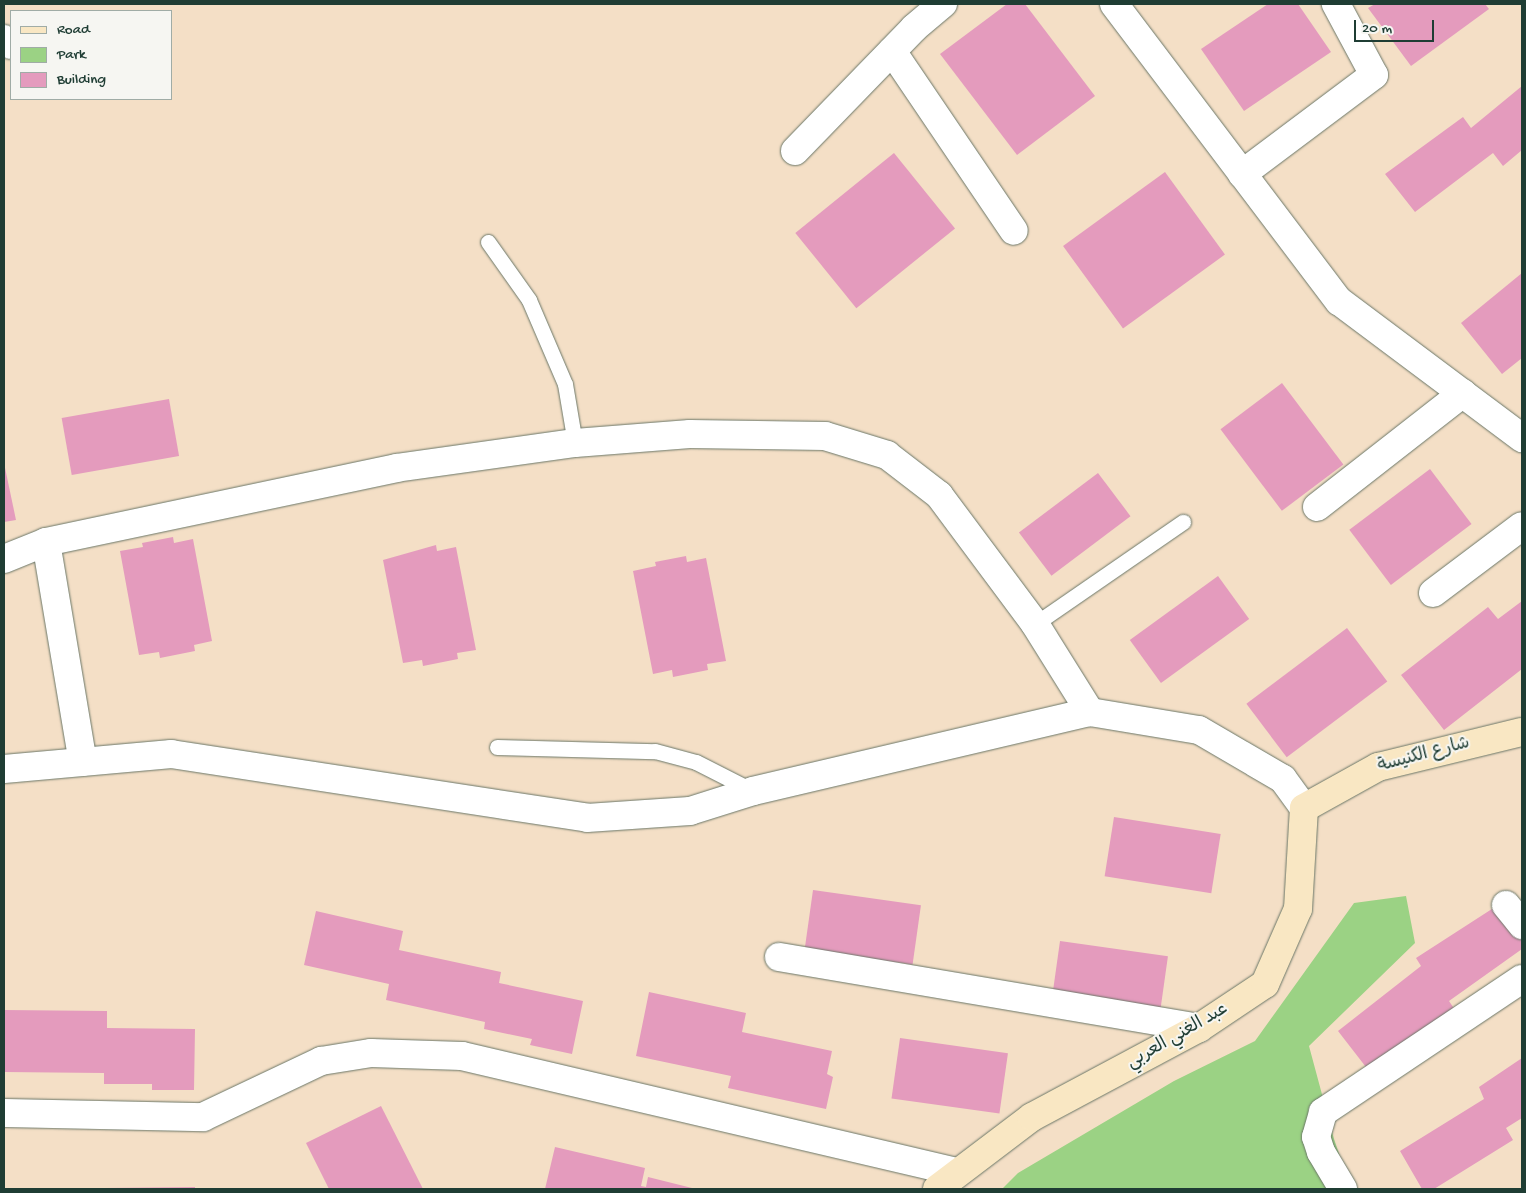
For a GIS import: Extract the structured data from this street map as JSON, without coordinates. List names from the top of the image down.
{
  "streets": {
    "street": ["شارع الكنيسة", "عبد الغني العربي"]
  },
  "crossings": [
    ["شارع الكنيسة", "عبد الغني العربي"]
  ],
  "legend": ["Road", "Park", "Building"],
  "scale_bar": "20 m"
}
